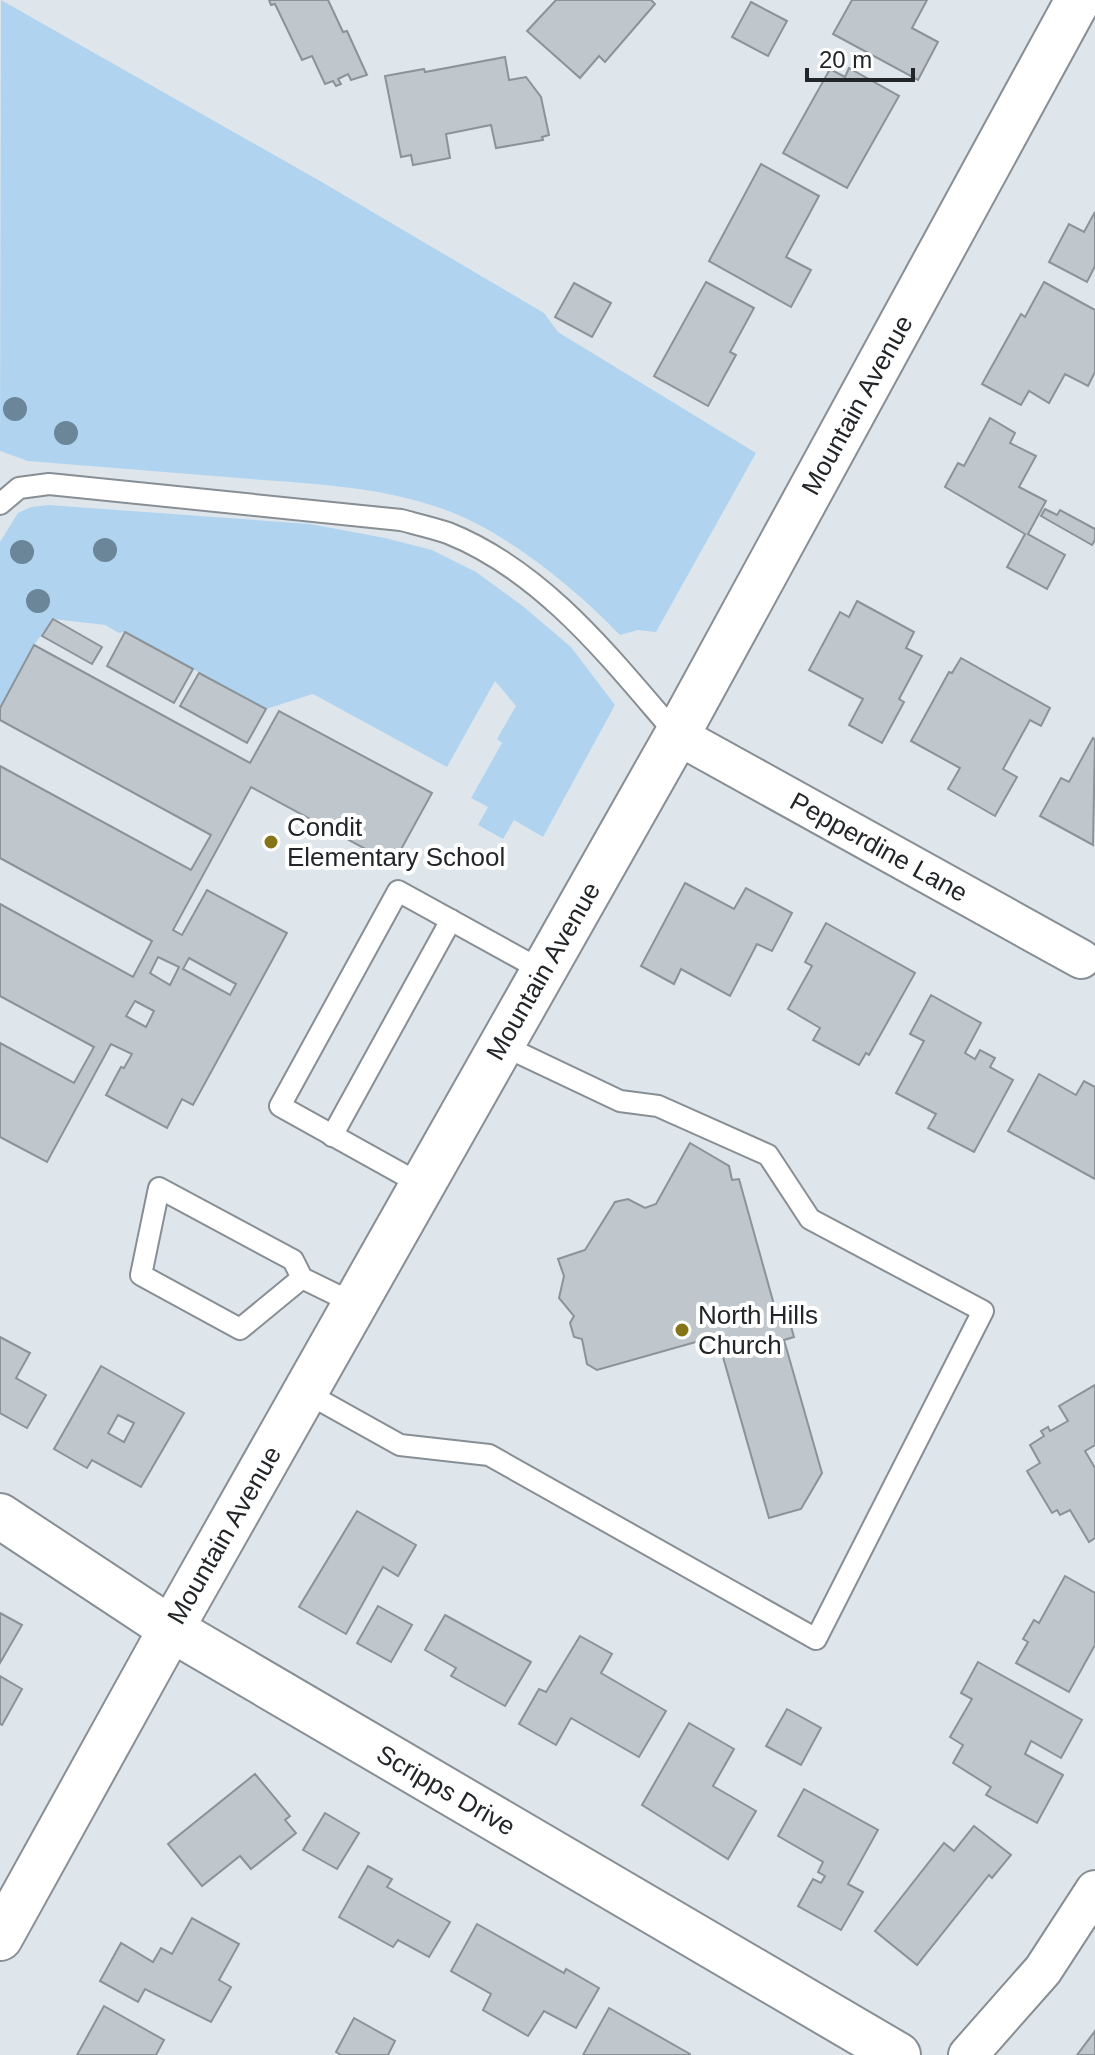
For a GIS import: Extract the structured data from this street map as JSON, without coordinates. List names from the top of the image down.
{
  "streets": {
    "main road": ["Mountain Avenue", "Scripps Drive"],
    "street": ["Pepperdine Lane"]
  },
  "crossings": [
    ["Mountain Avenue", "Pepperdine Lane"],
    ["Mountain Avenue", "Scripps Drive"]
  ],
  "places": ["Condit Elementary School", "North Hills Church"],
  "scale_bar": "20 m"
}
